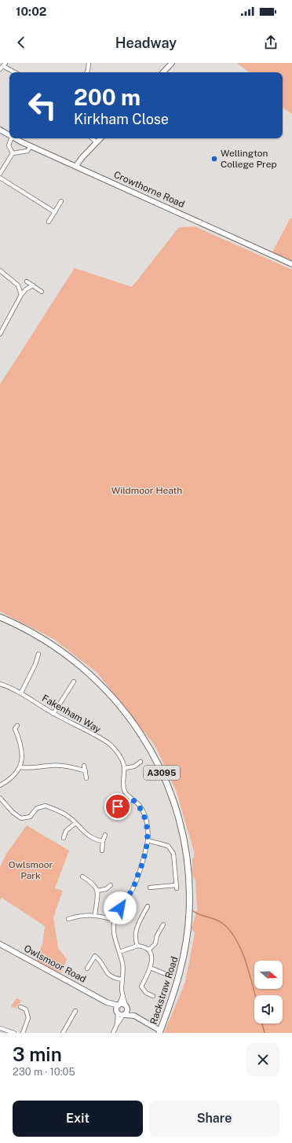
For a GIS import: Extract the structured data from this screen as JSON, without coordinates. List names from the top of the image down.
{
  "streets": {
    "main road": ["A3095", "Rackstraw Road"],
    "street": ["Crowthorne Road", "Fakenham Way", "Owlsmoor Road"]
  },
  "parks": ["Wildmoor Heath", "Owlsmoor Park"],
  "places": ["Wellington College Prep"],
  "north": "right",
  "page": {
    "status": "10:02",
    "header": "Headway",
    "turn": ["200 m", "Kirkham Close"],
    "heading": ["3 min", "230 m · 10:05"],
    "buttons": ["Exit", "Share"]
  }
}
